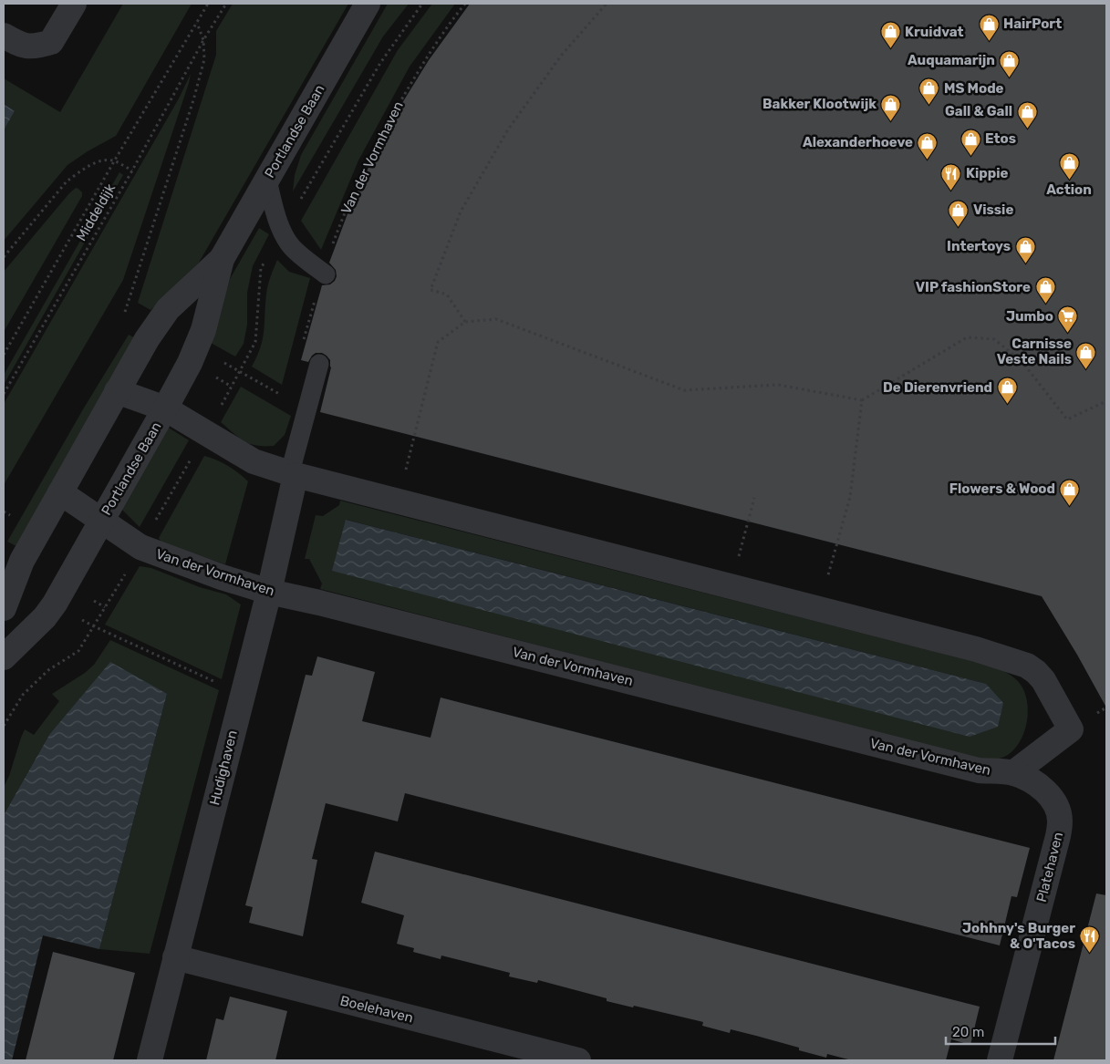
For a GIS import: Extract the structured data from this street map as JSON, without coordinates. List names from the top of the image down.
{
  "streets": {
    "street": [
      "Portlandse Baan",
      "Van der Vormhaven",
      "Hudighaven",
      "Platehaven",
      "Boelehaven"
    ],
    "path": ["Middeldijk"]
  },
  "crossings": [
    ["Portlandse Baan", "Van der Vormhaven"],
    ["Van der Vormhaven", "Hudighaven"],
    ["Van der Vormhaven", "Platehaven"],
    ["Hudighaven", "Boelehaven"]
  ],
  "places": {
    "shop": [
      "HairPort",
      "Kruidvat",
      "Auquamarijn",
      "MS Mode",
      "Bakker Klootwijk",
      "Gall & Gall",
      "Etos",
      "Alexanderhoeve",
      "Action",
      "Vissie",
      "Intertoys",
      "VIP fashionStore",
      "Carnisse Veste Nails",
      "De Dierenvriend",
      "Flowers & Wood"
    ],
    "restaurant": ["Kippie", "Johhny's Burger & O'Tacos"],
    "supermarket": ["Jumbo"]
  },
  "scale_bar": "20 m"
}
